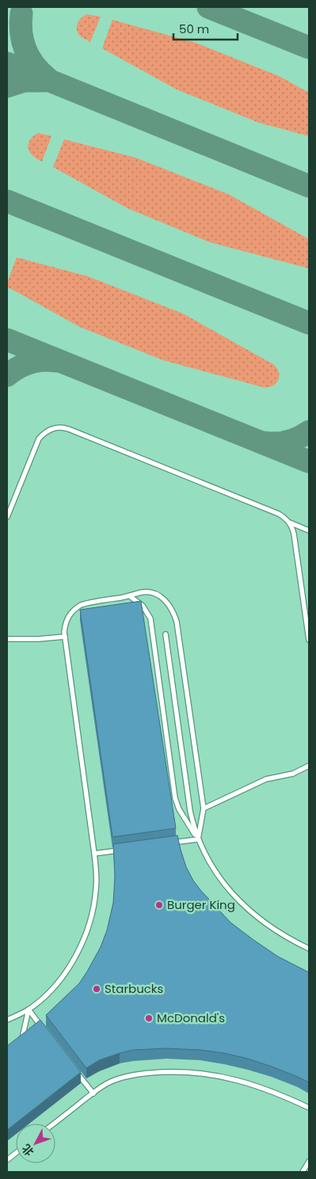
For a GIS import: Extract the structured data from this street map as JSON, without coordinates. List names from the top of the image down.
{
  "places": ["Burger King", "Starbucks", "McDonald's"],
  "scale_bar": "50 m",
  "north": "bottom left"
}
